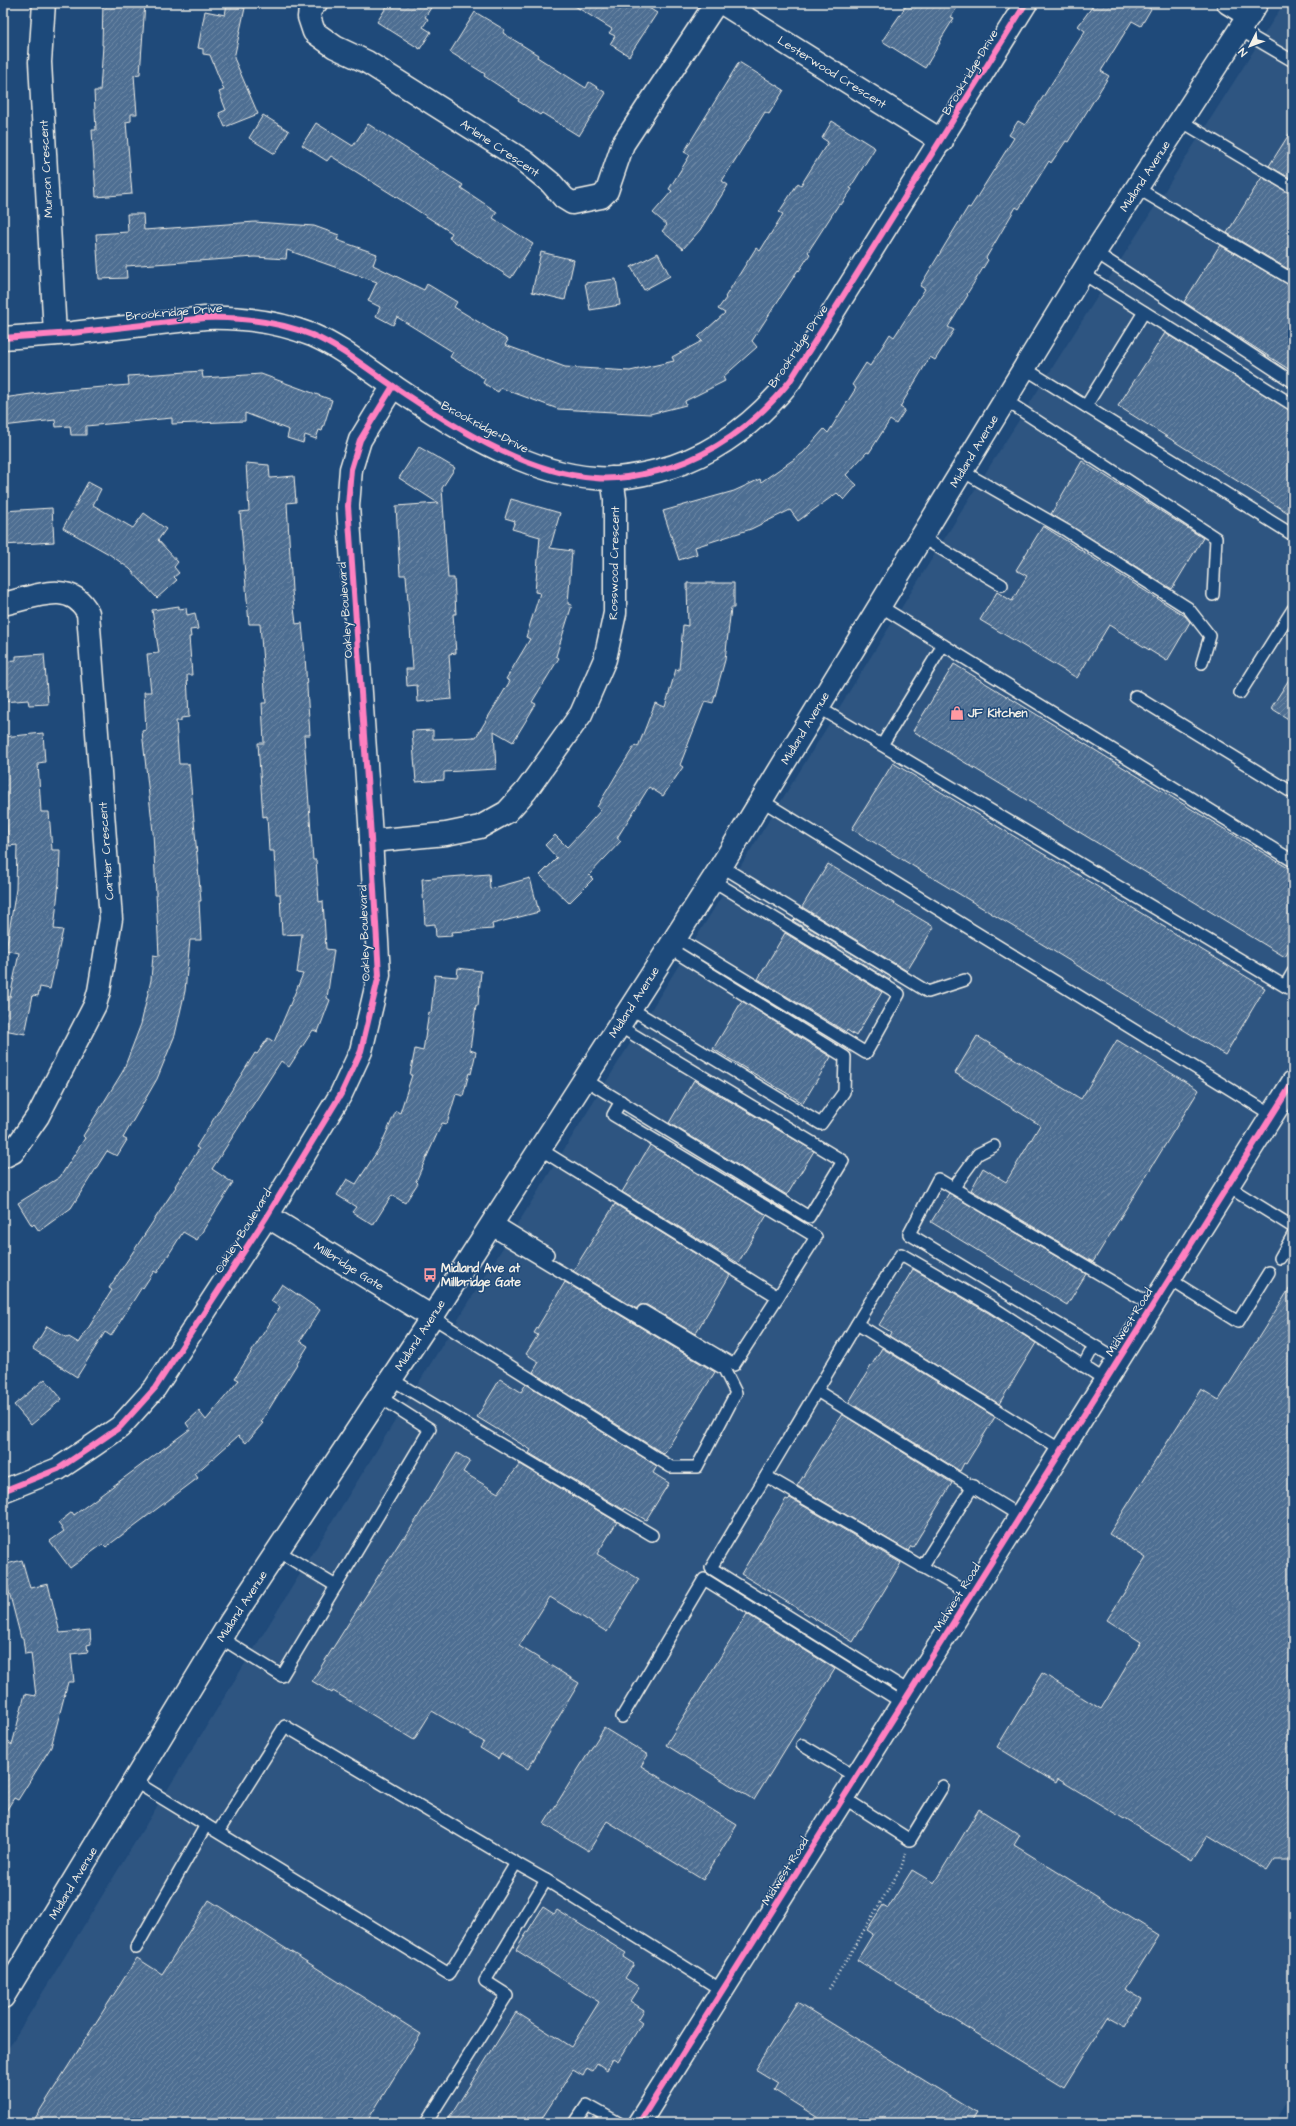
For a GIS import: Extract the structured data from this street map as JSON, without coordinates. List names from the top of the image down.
{
  "streets": {
    "street": [
      "Lesterwood Crescent",
      "Brookridge Drive",
      "Arlene Crescent",
      "Munson Crescent",
      "Midland Avenue",
      "Rosswood Crescent",
      "Oakley Boulevard",
      "Cartier Crescent",
      "Millbridge Gate",
      "Midwest Road"
    ]
  },
  "crossings": [
    ["Lesterwood Crescent", "Brookridge Drive"],
    ["Brookridge Drive", "Munson Crescent"],
    ["Brookridge Drive", "Rosswood Crescent"],
    ["Brookridge Drive", "Oakley Boulevard"],
    ["Midland Avenue", "Millbridge Gate"],
    ["Rosswood Crescent", "Oakley Boulevard"],
    ["Oakley Boulevard", "Millbridge Gate"]
  ],
  "places": {
    "shop": ["JF Kitchen"],
    "bus stop": ["Midland Ave at Millbridge Gate"]
  },
  "north": "bottom left"
}
